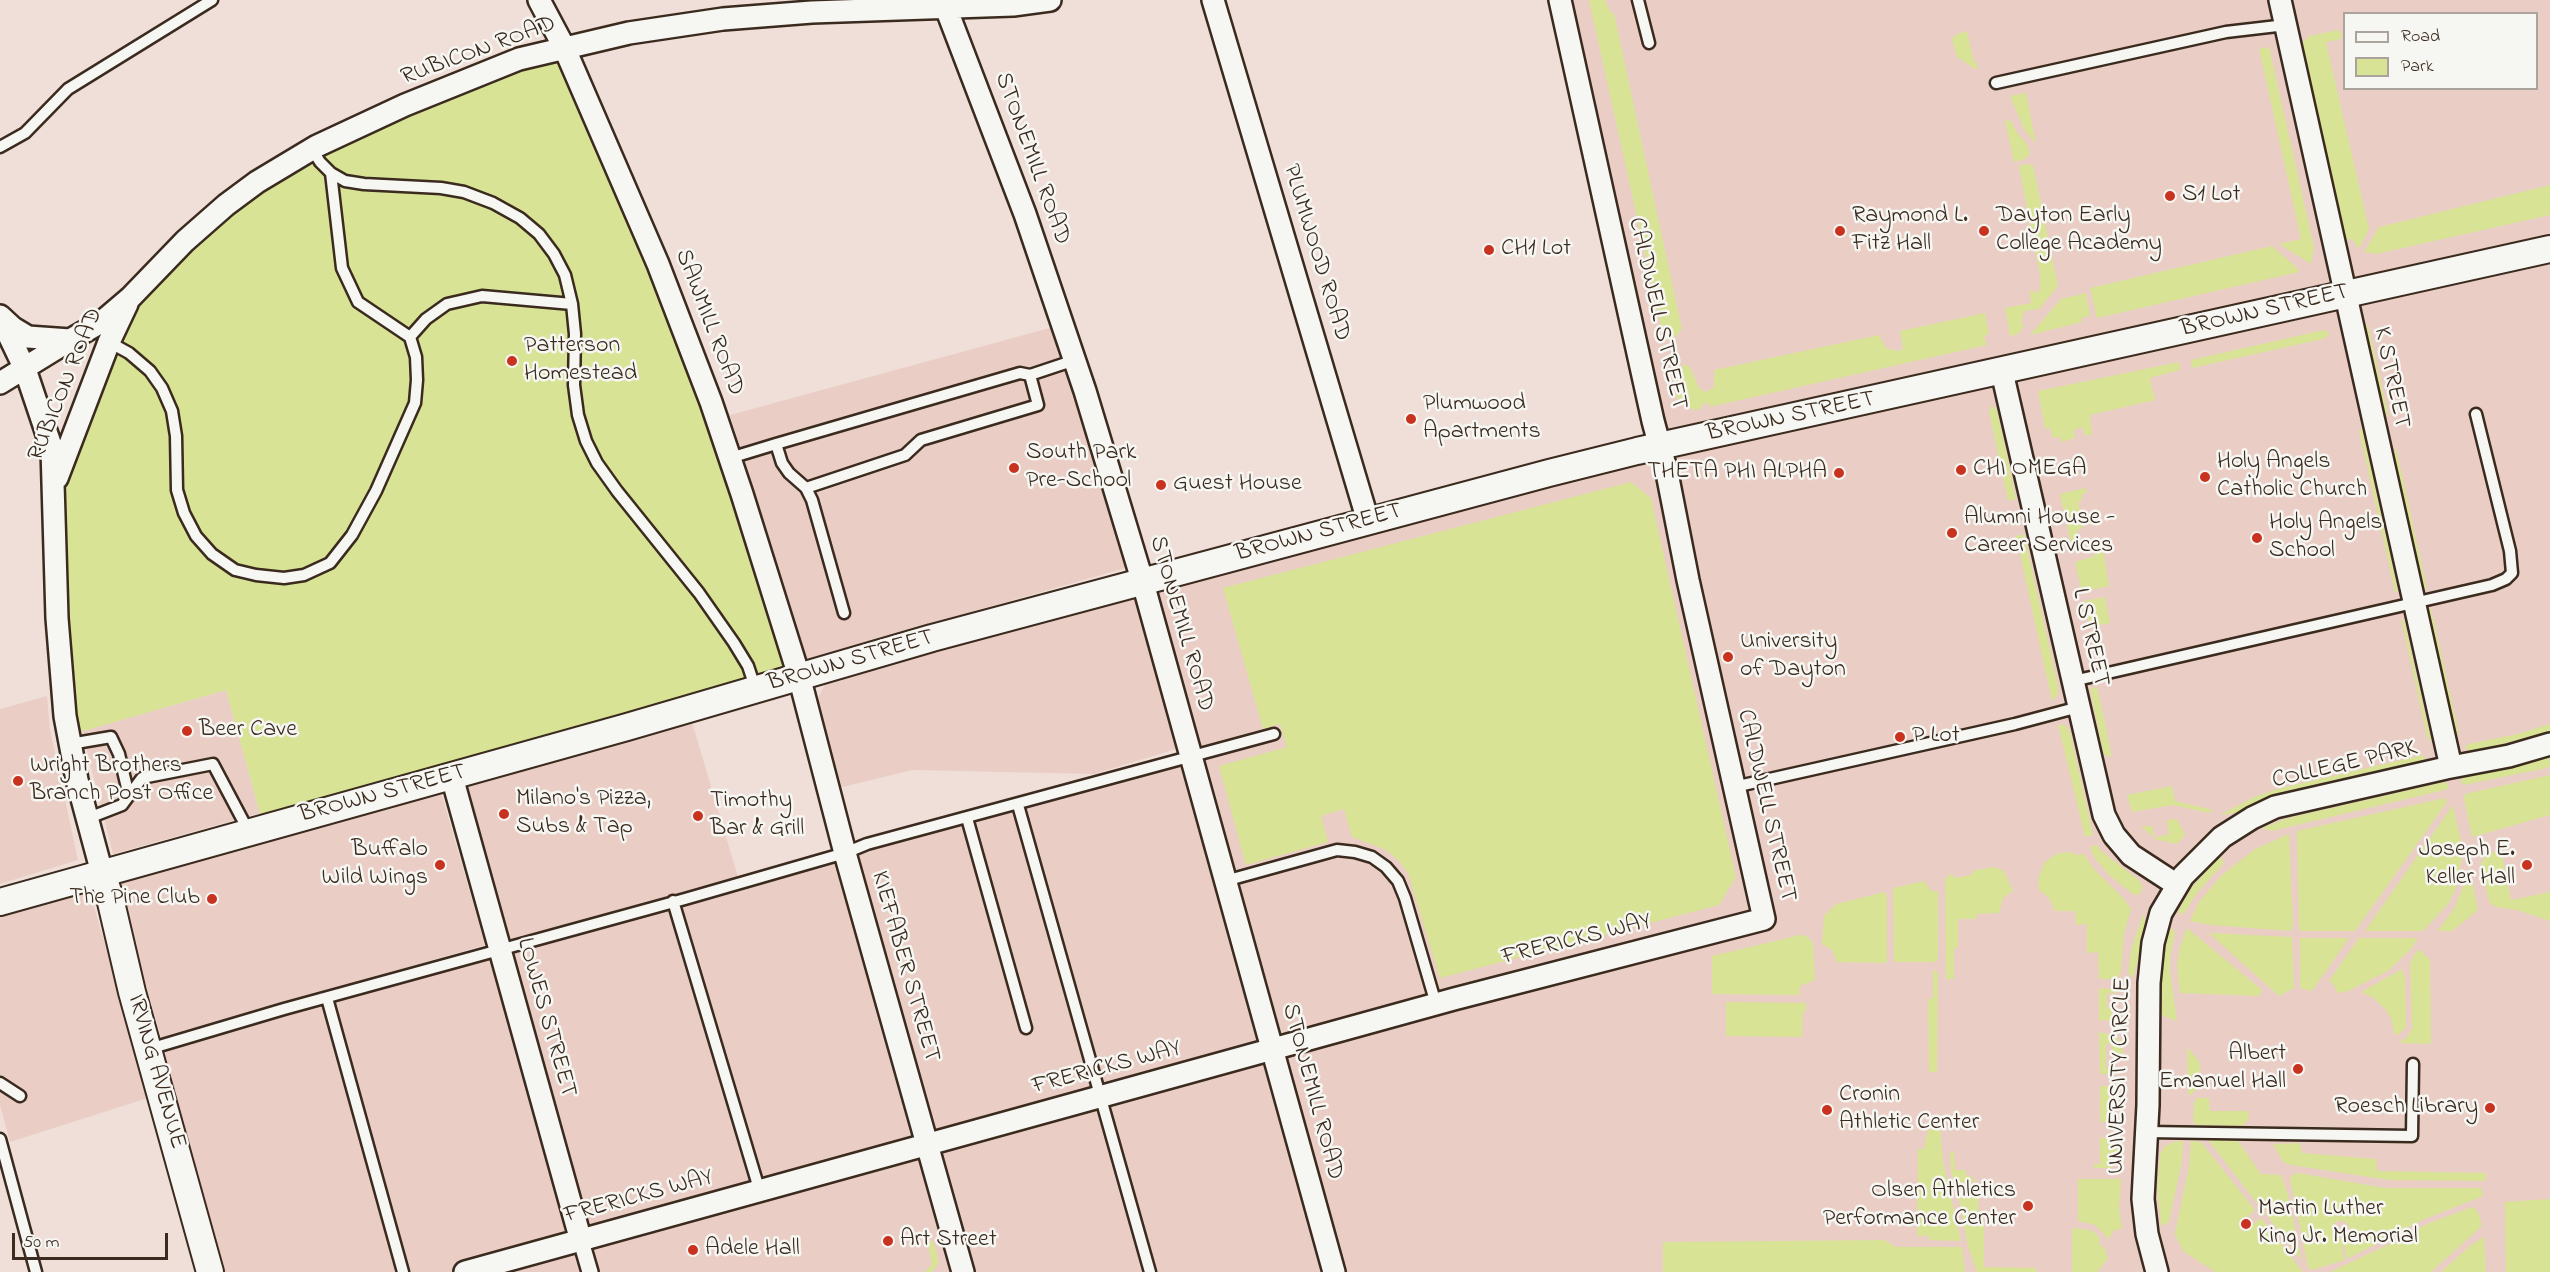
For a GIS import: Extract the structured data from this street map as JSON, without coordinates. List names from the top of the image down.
{
  "streets": {
    "street": [
      "RUBICON ROAD",
      "STONEMILL ROAD",
      "PLUMWOOD ROAD",
      "BROWN STREET",
      "CALDWELL STREET",
      "SAWMILL ROAD",
      "K STREET",
      "L STREET",
      "COLLEGE PARK",
      "FRERICKS WAY",
      "KIEFABER STREET",
      "LOWES STREET",
      "IRVING AVENUE",
      "UNIVERSITY CIRCLE"
    ]
  },
  "crossings": [
    ["RUBICON ROAD", "STONEMILL ROAD"],
    ["RUBICON ROAD", "SAWMILL ROAD"],
    ["STONEMILL ROAD", "BROWN STREET"],
    ["STONEMILL ROAD", "FRERICKS WAY"],
    ["PLUMWOOD ROAD", "BROWN STREET"],
    ["BROWN STREET", "CALDWELL STREET"],
    ["BROWN STREET", "SAWMILL ROAD"],
    ["BROWN STREET", "K STREET"],
    ["BROWN STREET", "L STREET"],
    ["BROWN STREET", "KIEFABER STREET"],
    ["BROWN STREET", "LOWES STREET"],
    ["BROWN STREET", "IRVING AVENUE"],
    ["CALDWELL STREET", "FRERICKS WAY"],
    ["SAWMILL ROAD", "KIEFABER STREET"],
    ["K STREET", "COLLEGE PARK"],
    ["L STREET", "COLLEGE PARK"],
    ["L STREET", "UNIVERSITY CIRCLE"],
    ["COLLEGE PARK", "UNIVERSITY CIRCLE"],
    ["FRERICKS WAY", "KIEFABER STREET"],
    ["FRERICKS WAY", "LOWES STREET"]
  ],
  "places": [
    "S1 Lot",
    "Raymond L. Fitz Hall",
    "Dayton Early College Academy",
    "CH1 Lot",
    "Patterson Homestead",
    "Plumwood Apartments",
    "South Park Pre-School",
    "CHI OMEGA",
    "THETA PHI ALPHA",
    "Holy Angels Catholic Church",
    "Guest House",
    "Alumni House - Career Services",
    "Holy Angels School",
    "University of Dayton",
    "Beer Cave",
    "P Lot",
    "Wright Brothers Branch Post Office",
    "Milano's Pizza, Subs & Tap",
    "Timothy Bar & Grill",
    "Buffalo Wild Wings",
    "Joseph E. Keller Hall",
    "The Pine Club",
    "Albert Emanuel Hall",
    "Roesch Library",
    "Cronin Athletic Center",
    "Olsen Athletics Performance Center",
    "Martin Luther King Jr. Memorial",
    "Art Street",
    "Adele Hall"
  ],
  "legend": ["Road", "Park"],
  "scale_bar": "50 m"
}
